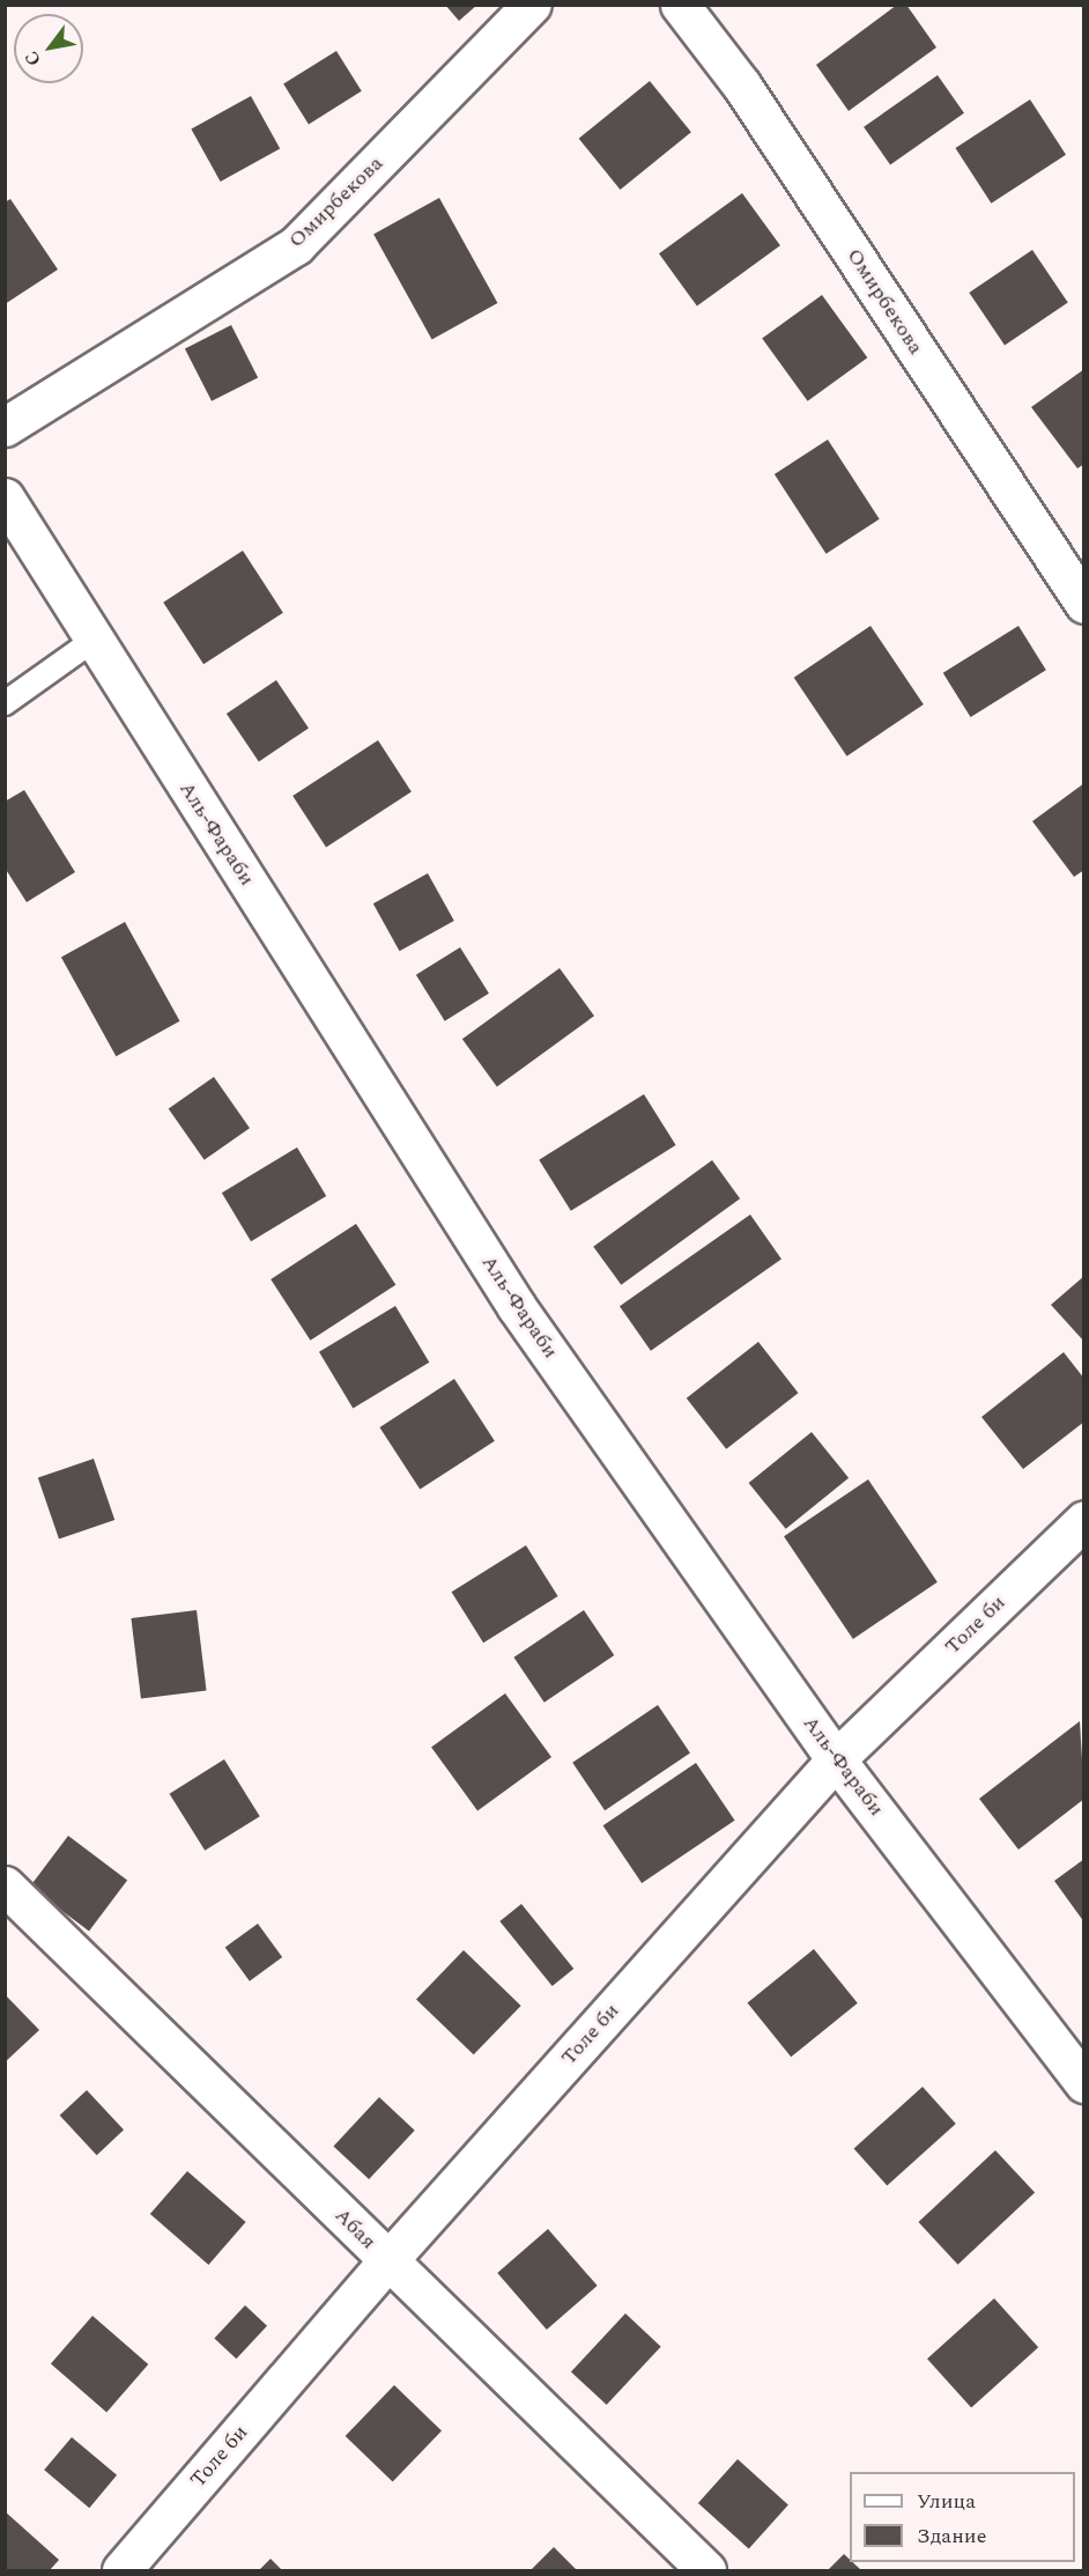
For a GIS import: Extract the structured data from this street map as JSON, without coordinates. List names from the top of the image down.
{
  "streets": {
    "street": [
      "Омирбекова",
      "Аль-Фараби",
      "Толе би",
      "Абая"
    ]
  },
  "crossings": [
    ["Аль-Фараби", "Толе би"],
    ["Толе би", "Абая"]
  ],
  "legend": ["Улица", "Здание"],
  "north": "bottom left"
}
